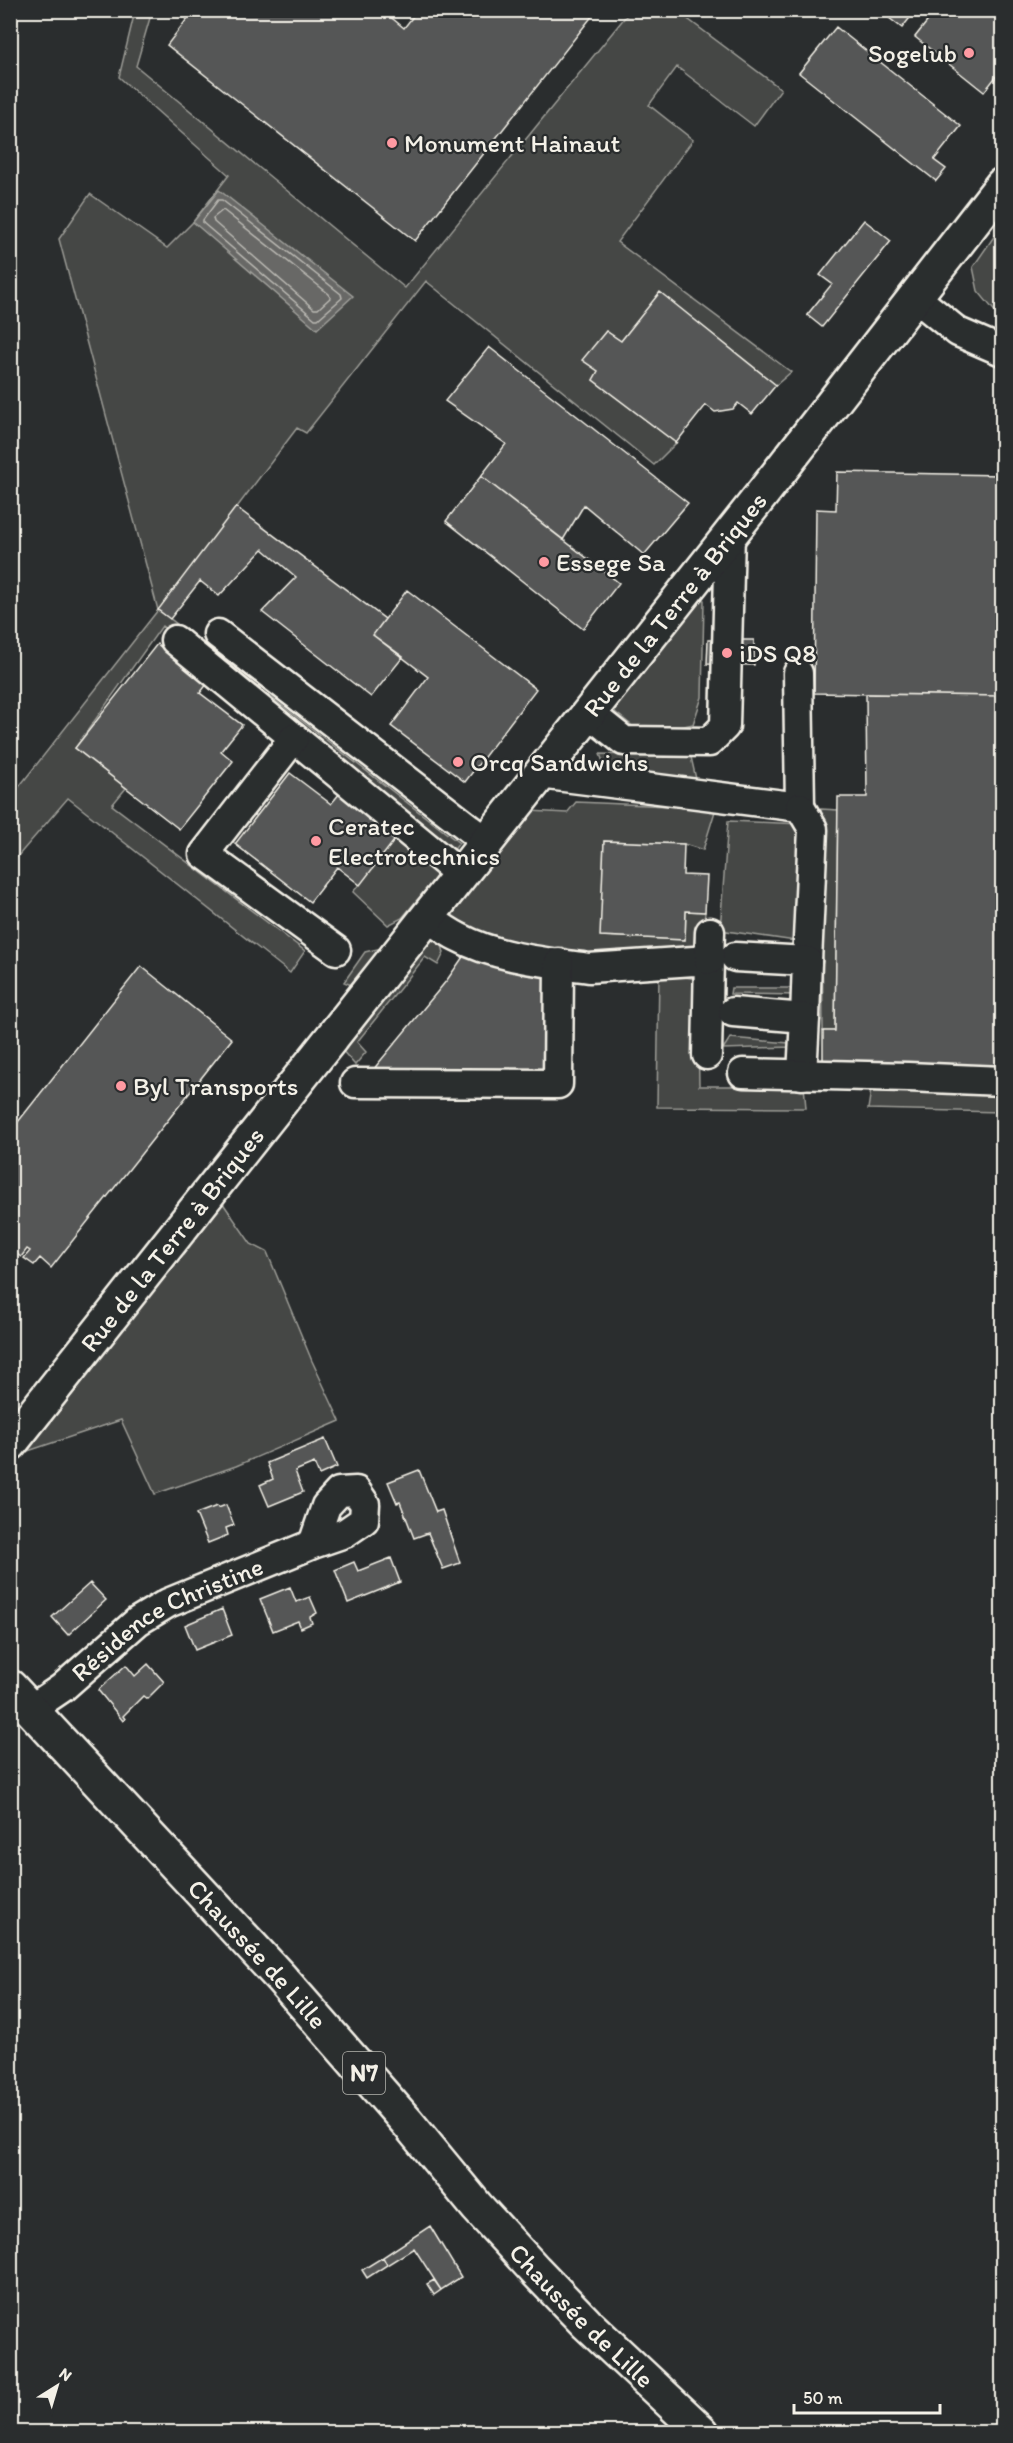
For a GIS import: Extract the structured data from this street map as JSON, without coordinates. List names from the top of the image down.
{
  "streets": {
    "main road": ["Rue de la Terre à Briques", "Chaussée de Lille", "N7"],
    "street": ["Résidence Christine"]
  },
  "crossings": [
    ["Résidence Christine", "Chaussée de Lille"]
  ],
  "places": [
    "Sogelub",
    "Monument Hainaut",
    "Essege Sa",
    "iDS Q8",
    "Orcq Sandwichs",
    "Ceratec Electrotechnics",
    "Byl Transports"
  ],
  "scale_bar": "50 m",
  "north": "top right"
}
